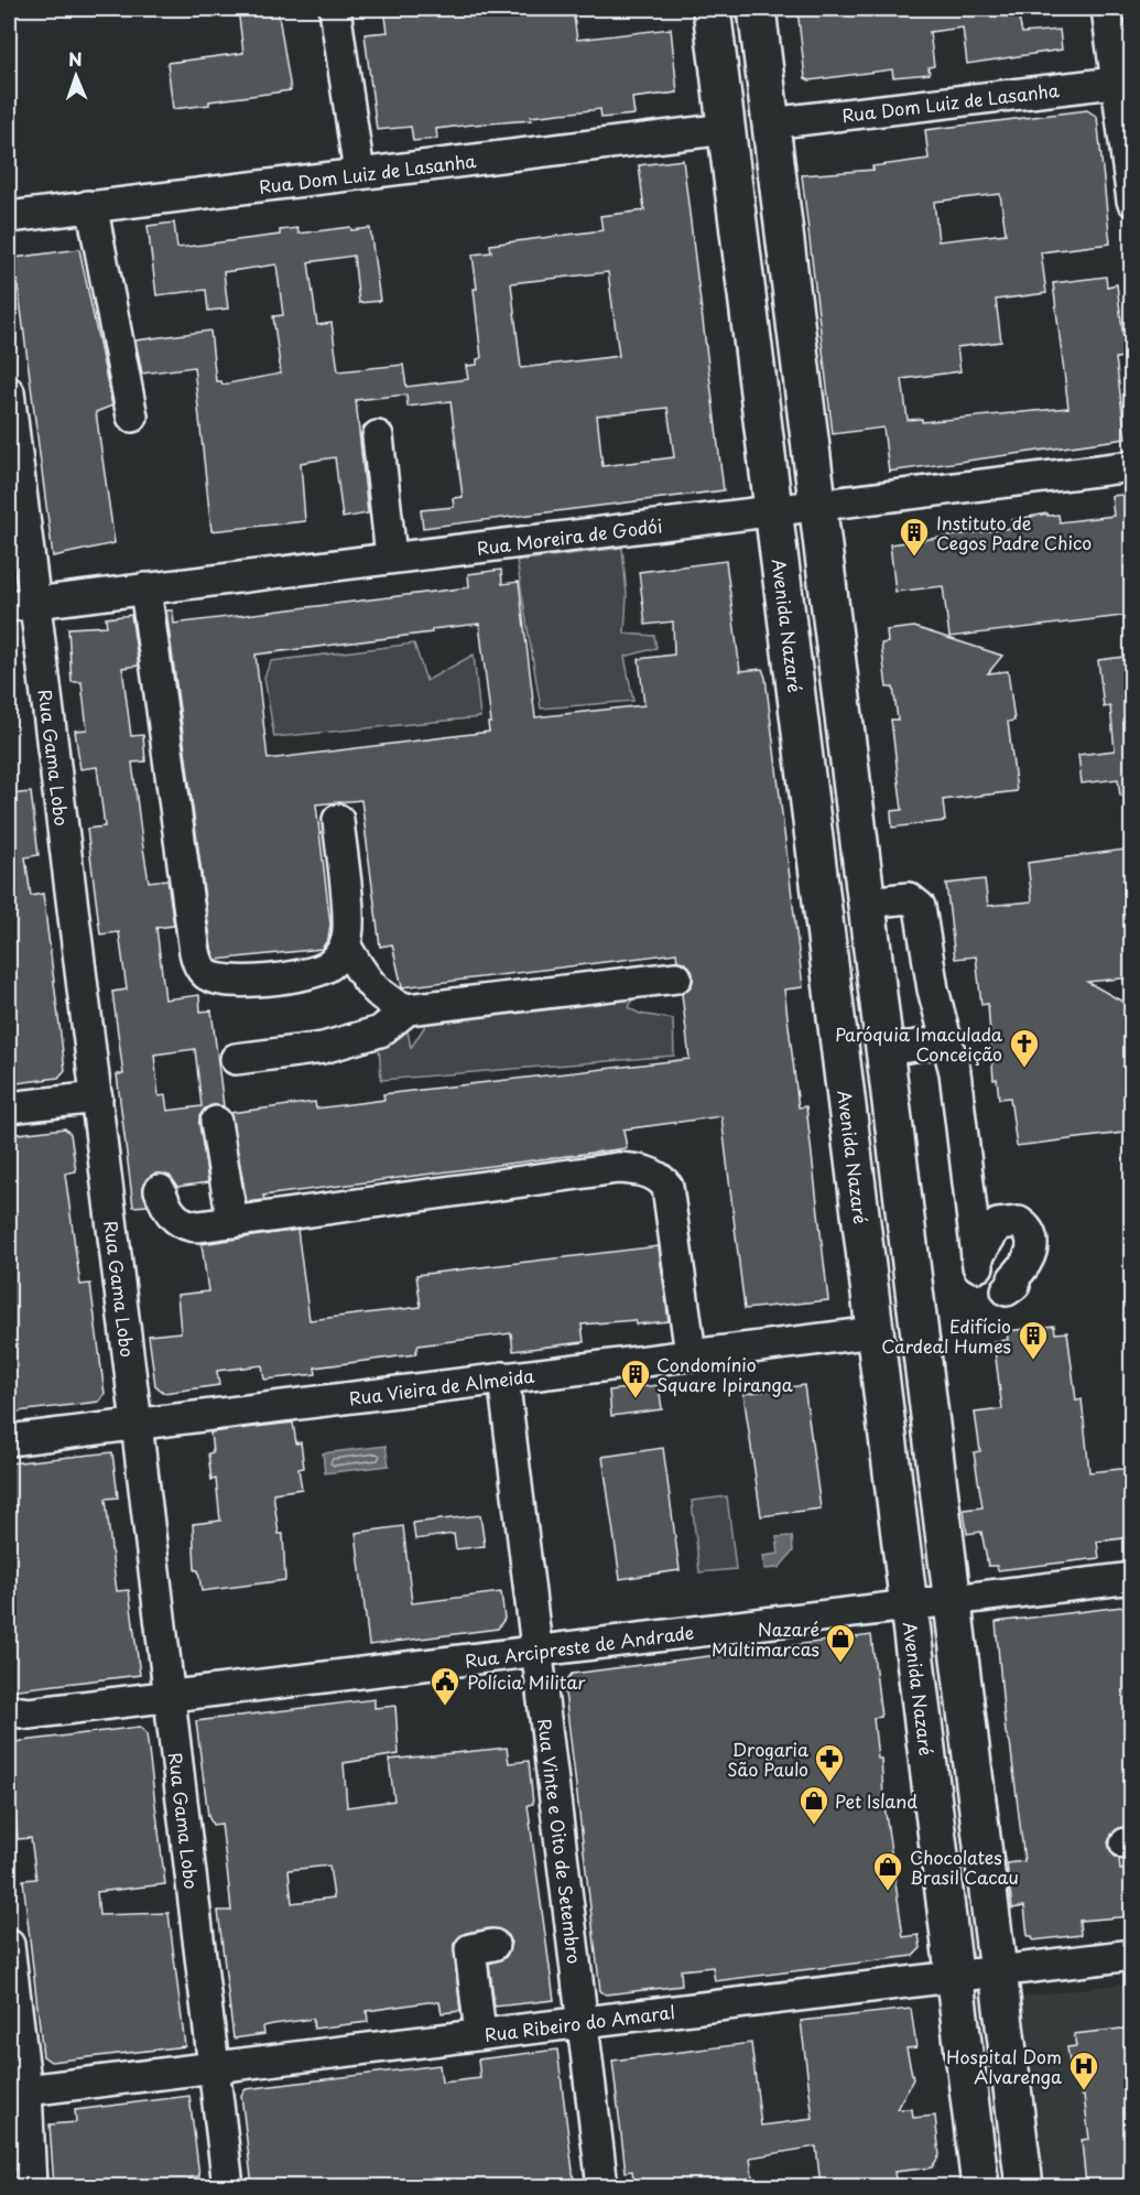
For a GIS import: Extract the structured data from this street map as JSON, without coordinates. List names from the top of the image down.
{
  "streets": {
    "main road": ["Avenida Nazaré"],
    "street": [
      "Rua Dom Luiz de Lasanha",
      "Rua Moreira de Godói",
      "Rua Gama Lobo",
      "Rua Vieira de Almeida",
      "Rua Arcipreste de Andrade",
      "Rua Vinte e Oito de Setembro",
      "Rua Ribeiro do Amaral"
    ]
  },
  "crossings": [
    ["Rua Dom Luiz de Lasanha", "Avenida Nazaré"],
    ["Rua Moreira de Godói", "Avenida Nazaré"],
    ["Rua Moreira de Godói", "Rua Gama Lobo"],
    ["Avenida Nazaré", "Rua Vieira de Almeida"],
    ["Avenida Nazaré", "Rua Arcipreste de Andrade"],
    ["Avenida Nazaré", "Rua Ribeiro do Amaral"],
    ["Rua Gama Lobo", "Rua Vieira de Almeida"],
    ["Rua Gama Lobo", "Rua Arcipreste de Andrade"],
    ["Rua Gama Lobo", "Rua Ribeiro do Amaral"],
    ["Rua Vieira de Almeida", "Rua Vinte e Oito de Setembro"],
    ["Rua Arcipreste de Andrade", "Rua Vinte e Oito de Setembro"],
    ["Rua Vinte e Oito de Setembro", "Rua Ribeiro do Amaral"]
  ],
  "places": {
    "building": ["Instituto de Cegos Padre Chico", "Edifício Cardeal Humes", "Condomínio Square Ipiranga"],
    "church": ["Paróquia Imaculada Conceição"],
    "shop": ["Nazaré Multimarcas", "Pet Island", "Chocolates Brasil Cacau"],
    "public building": ["Polícia Militar"],
    "pharmacy": ["Drogaria São Paulo"],
    "hospital": ["Hospital Dom Alvarenga"]
  },
  "north": "top"
}
